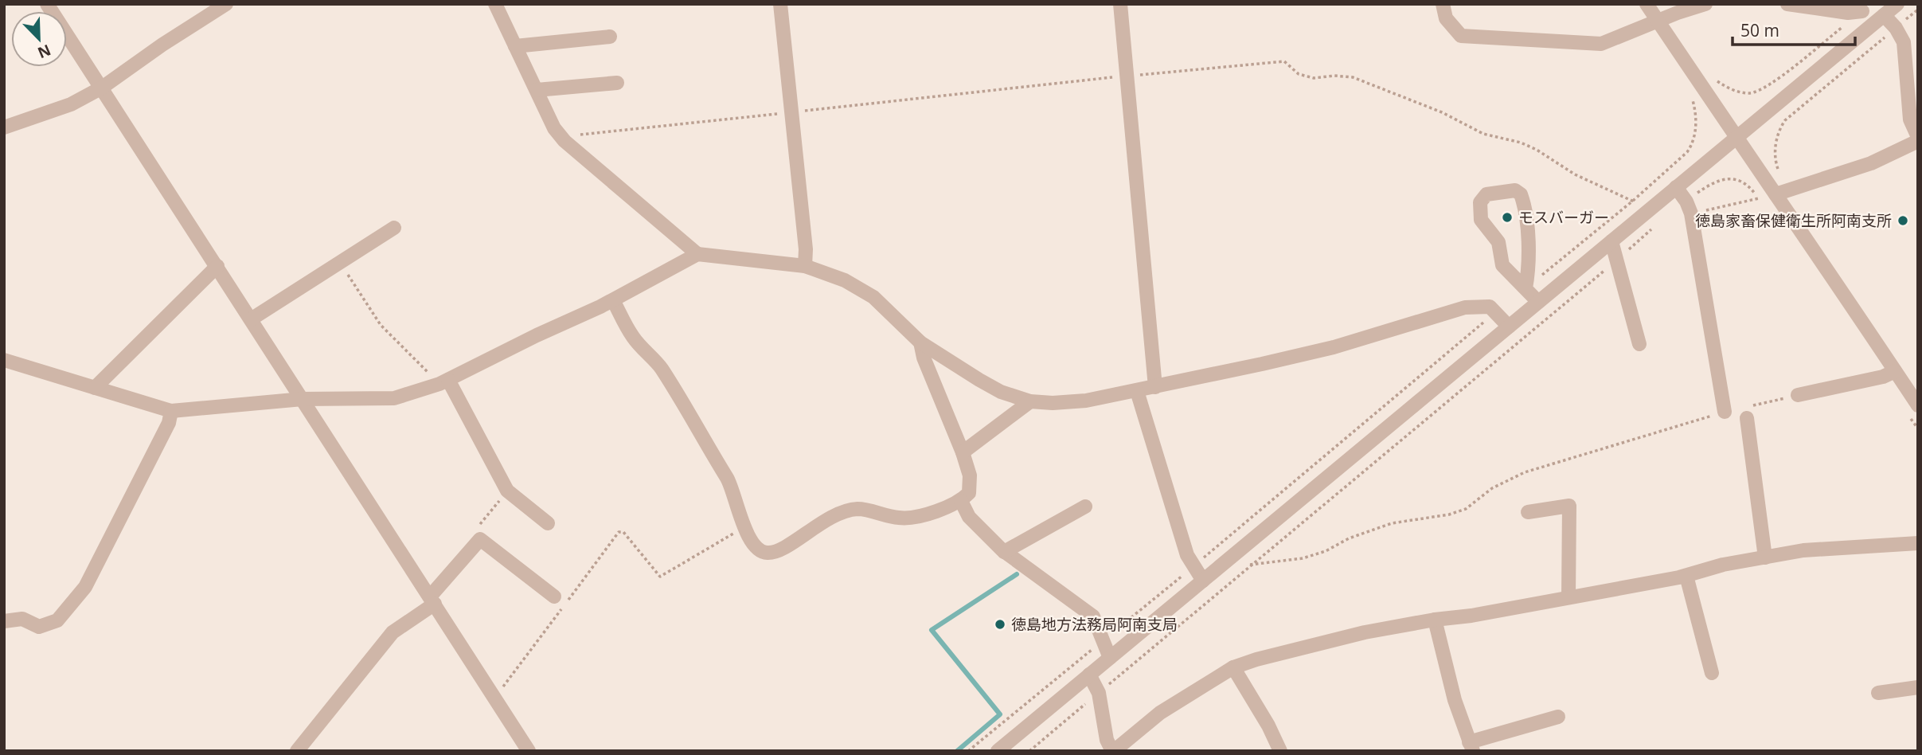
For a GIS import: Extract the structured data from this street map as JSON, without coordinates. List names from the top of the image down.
{
  "places": ["モスバーガー", "徳島家畜保健衛生所阿南支所", "徳島地方法務局阿南支局"],
  "scale_bar": "50 m",
  "north": "bottom right"
}
